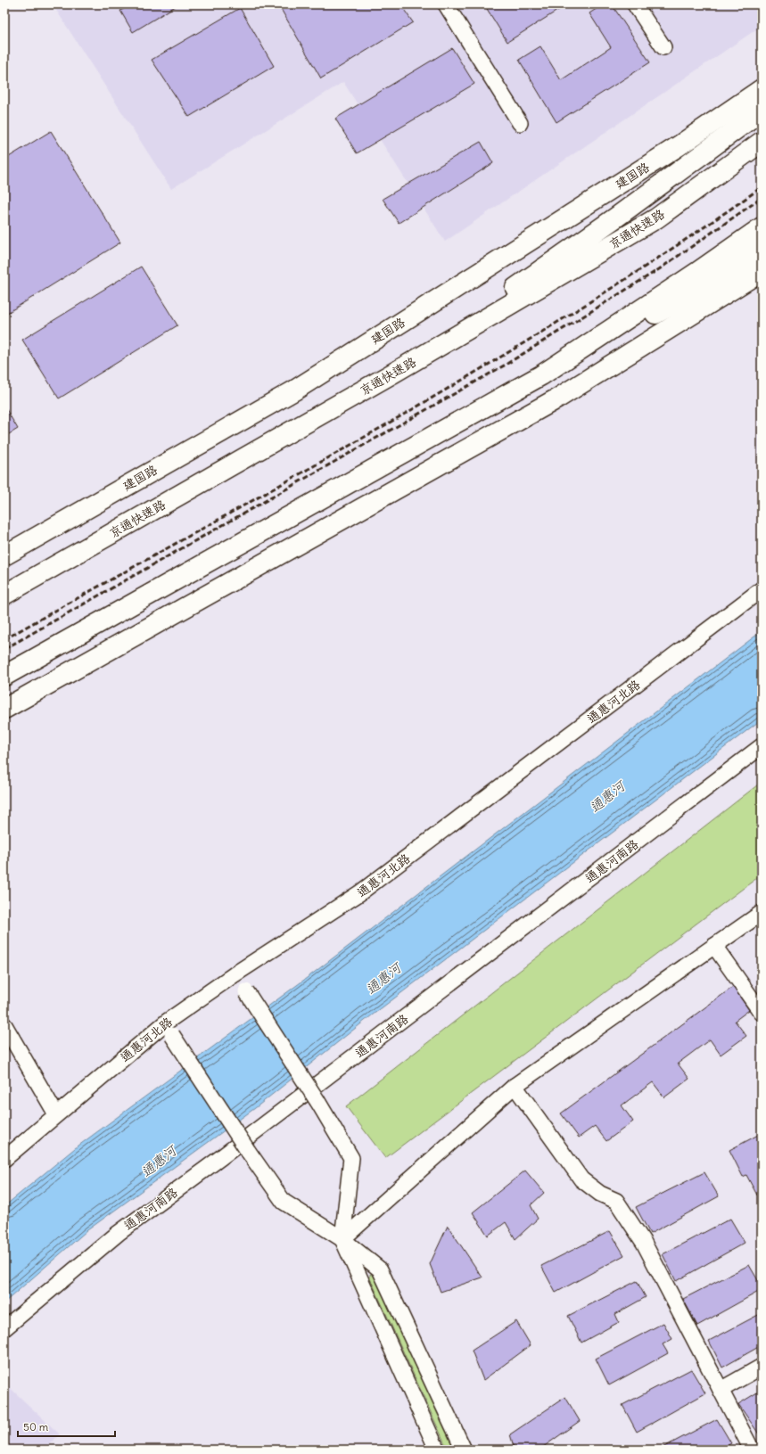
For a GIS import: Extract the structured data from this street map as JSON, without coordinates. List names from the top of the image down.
{
  "streets": {
    "main road": ["建国路", "京通快速路"],
    "street": ["通惠河北路", "通惠河南路"]
  },
  "water": ["通惠河"],
  "scale_bar": "50 m"
}
